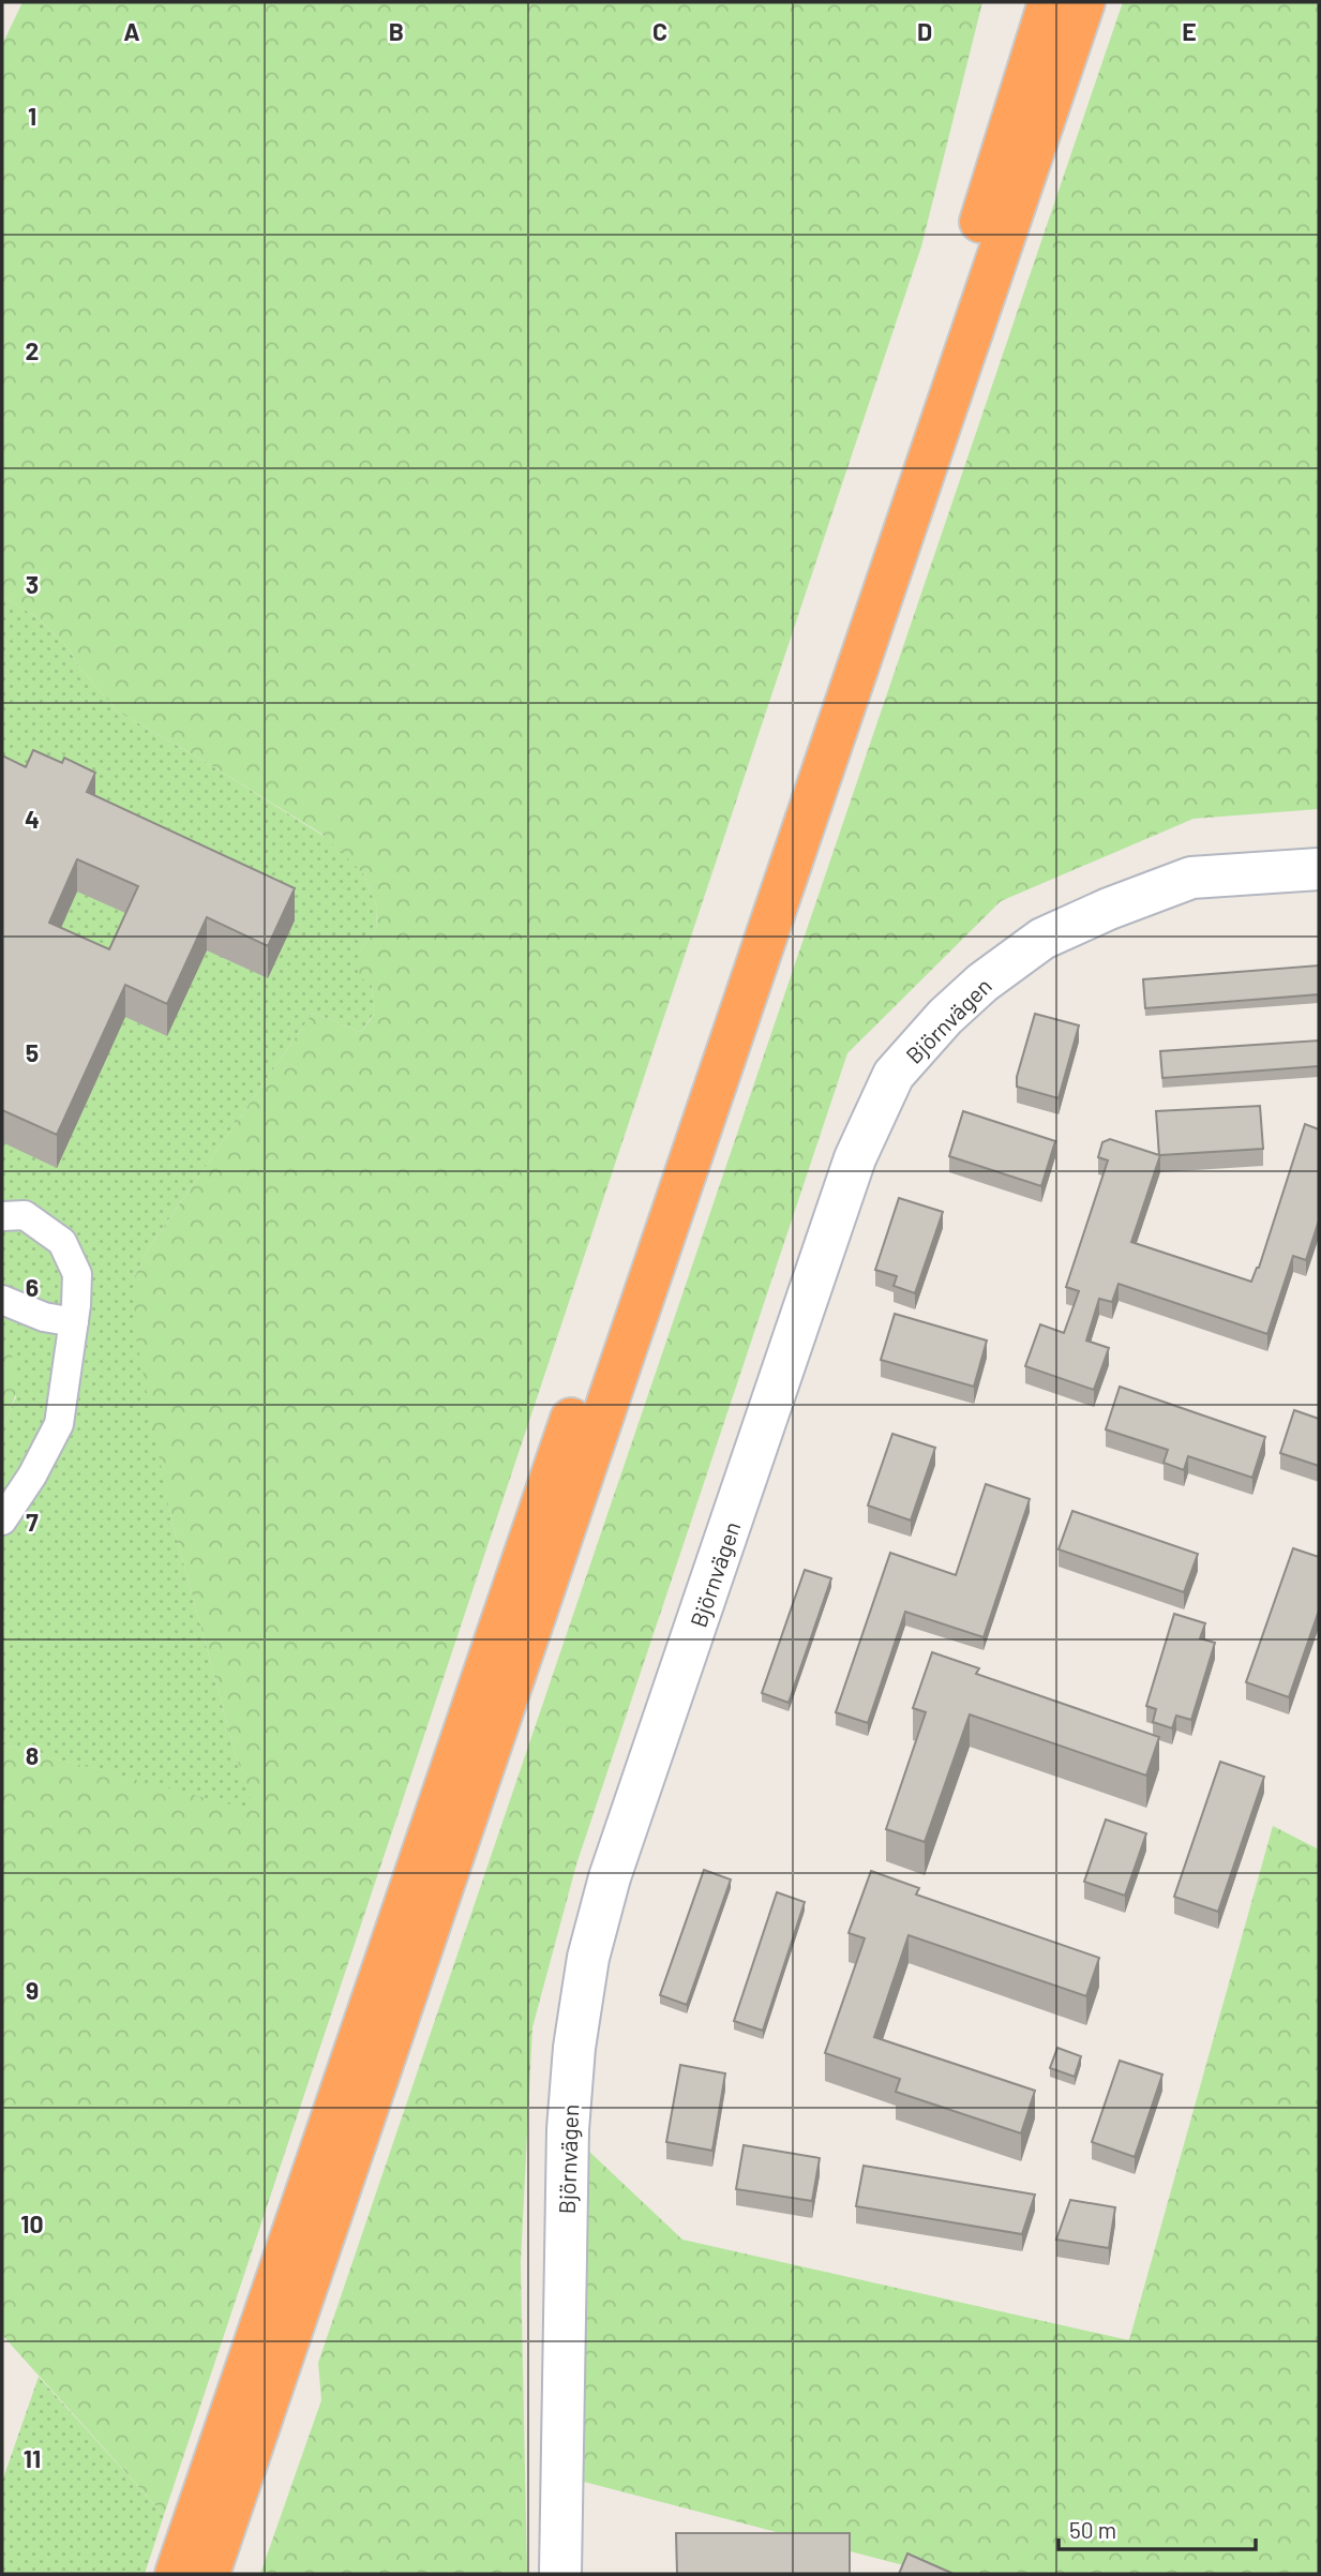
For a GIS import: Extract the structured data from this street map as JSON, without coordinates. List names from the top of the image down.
{
  "streets": {
    "street": ["Björnvägen"]
  },
  "scale_bar": "50 m",
  "grid": {
    "columns": [
      "A",
      "B",
      "C",
      "D",
      "E"
    ],
    "rows": [
      "1",
      "2",
      "3",
      "4",
      "5",
      "6",
      "7",
      "8",
      "9",
      "10",
      "11"
    ]
  }
}
